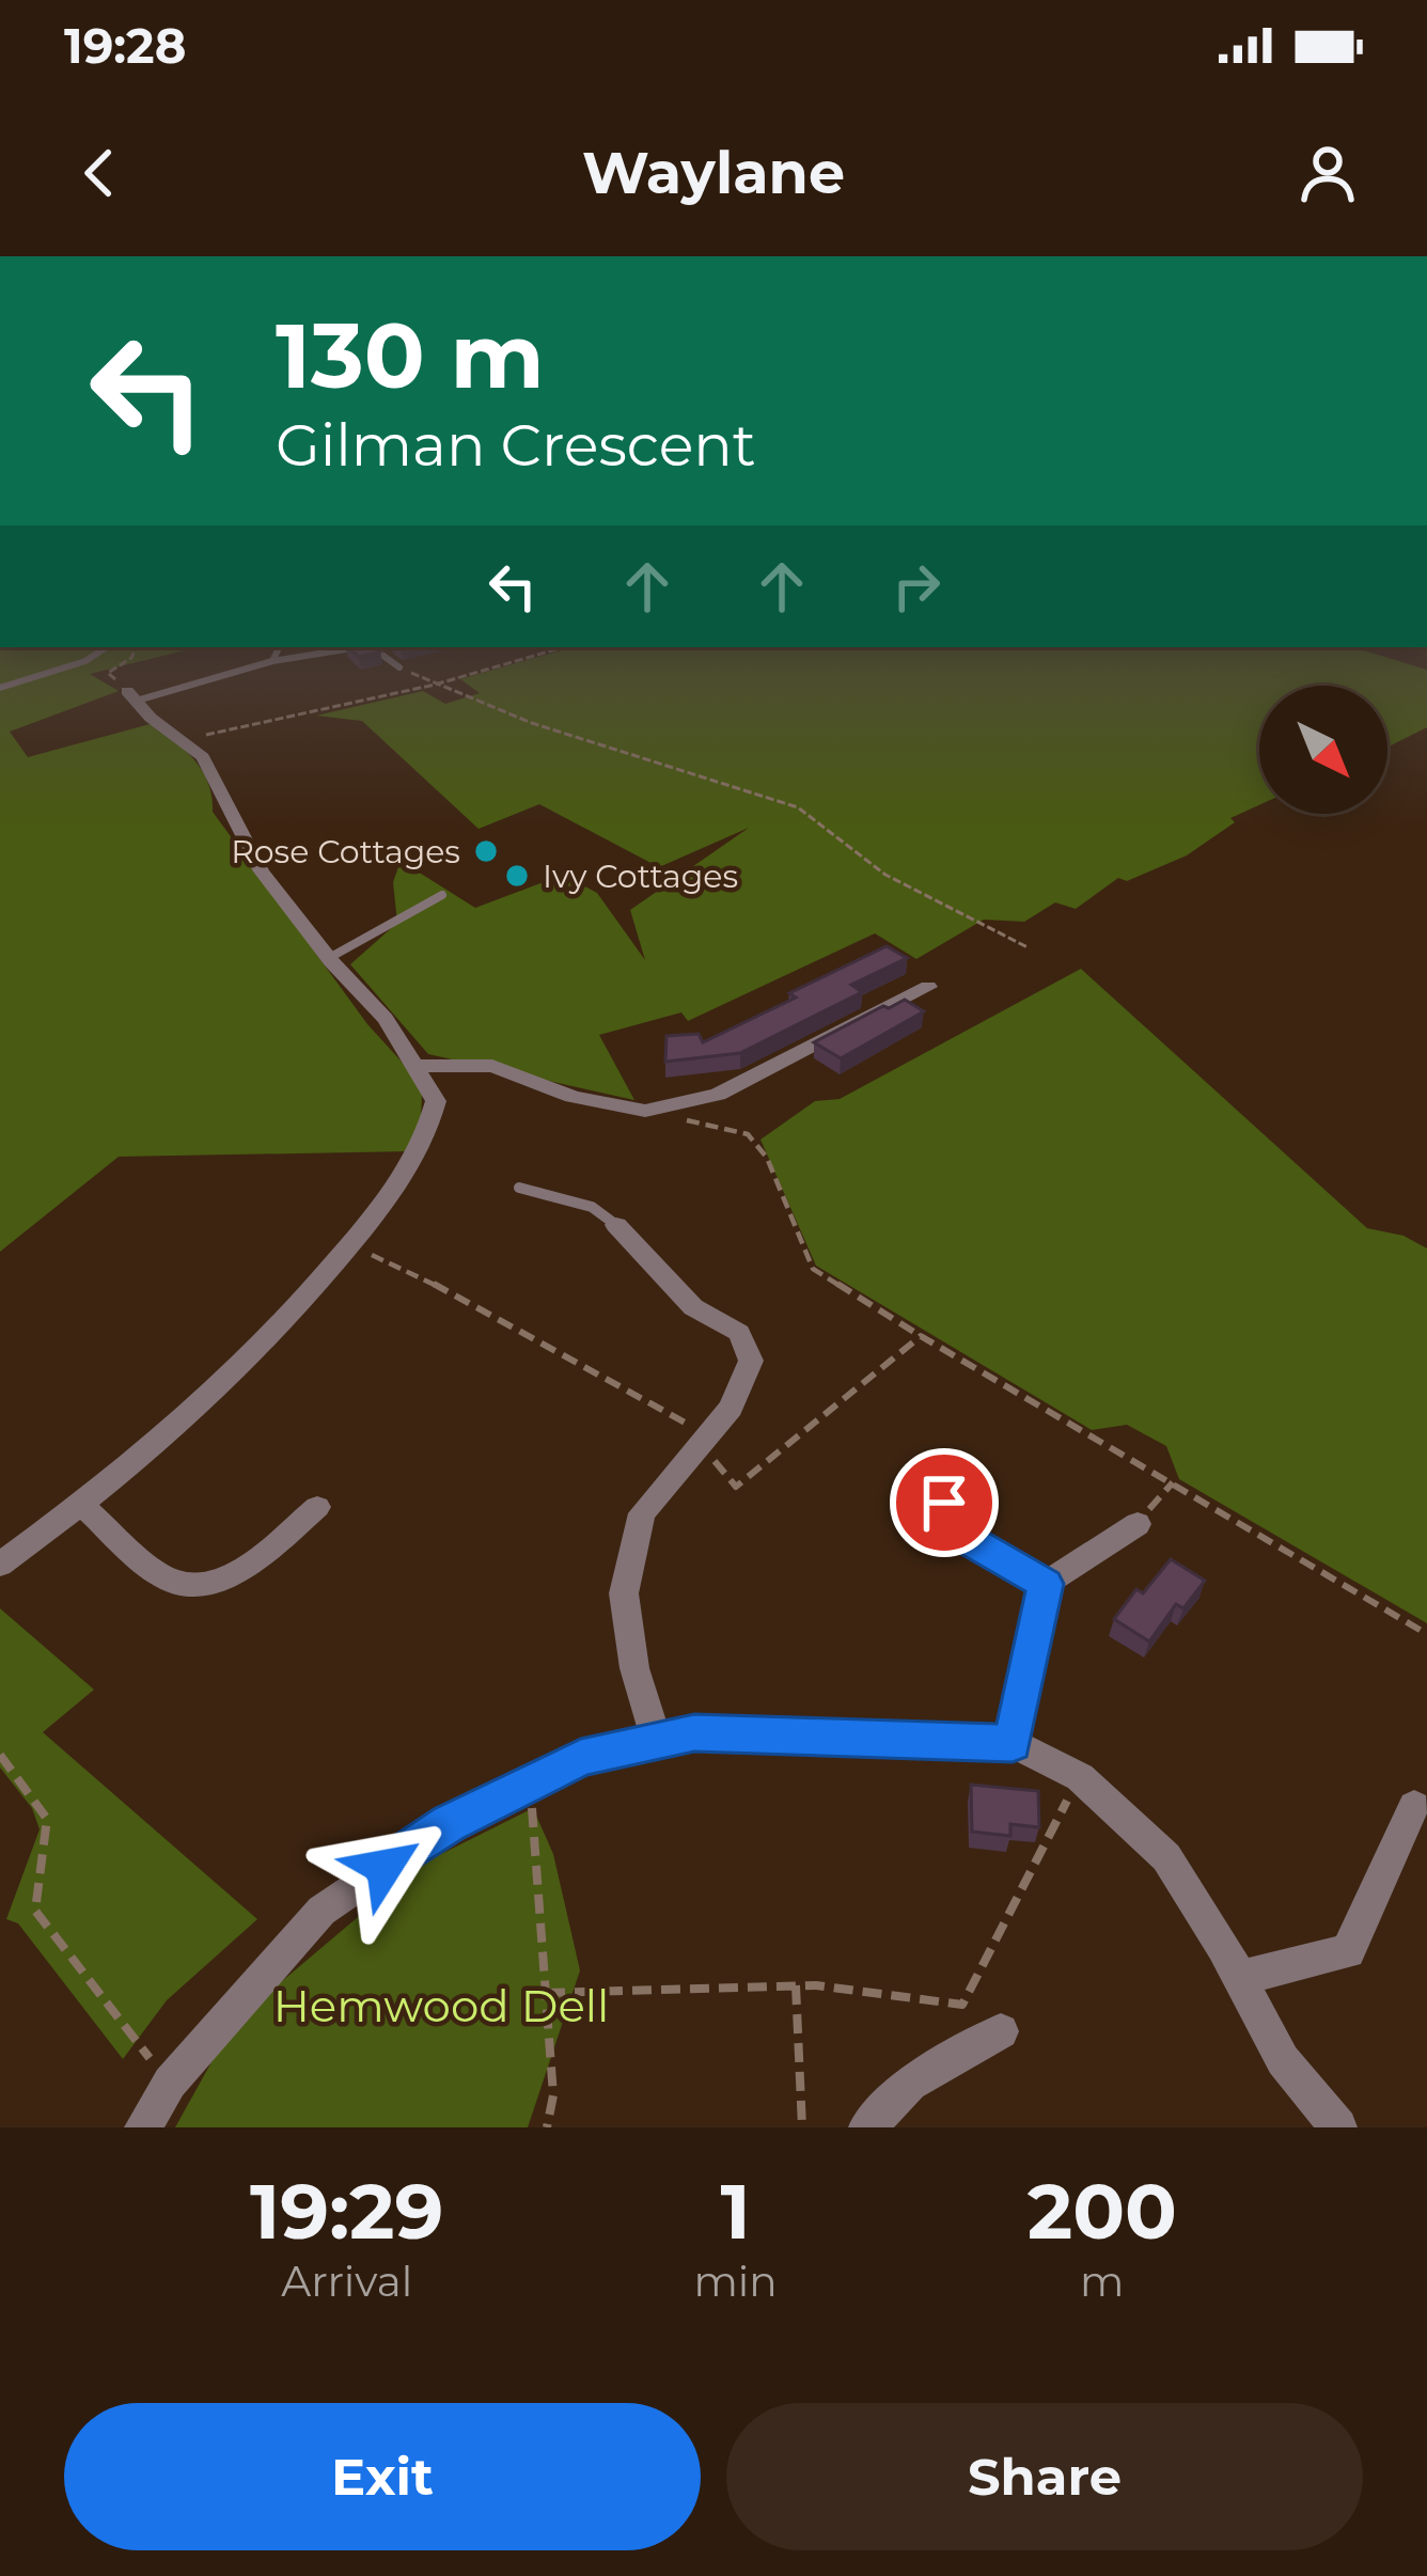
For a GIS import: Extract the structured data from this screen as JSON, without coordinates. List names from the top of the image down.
{
  "parks": ["Hemwood Dell"],
  "places": ["Rose Cottages", "Ivy Cottages"],
  "north": "bottom right",
  "page": {
    "status": "19:28",
    "header": "Waylane",
    "turn": ["130 m", "Gilman Crescent"],
    "eta": [
      "19:29",
      "Arrival",
      "1",
      "min",
      "200",
      "m"
    ],
    "buttons": ["Exit", "Share"]
  }
}
